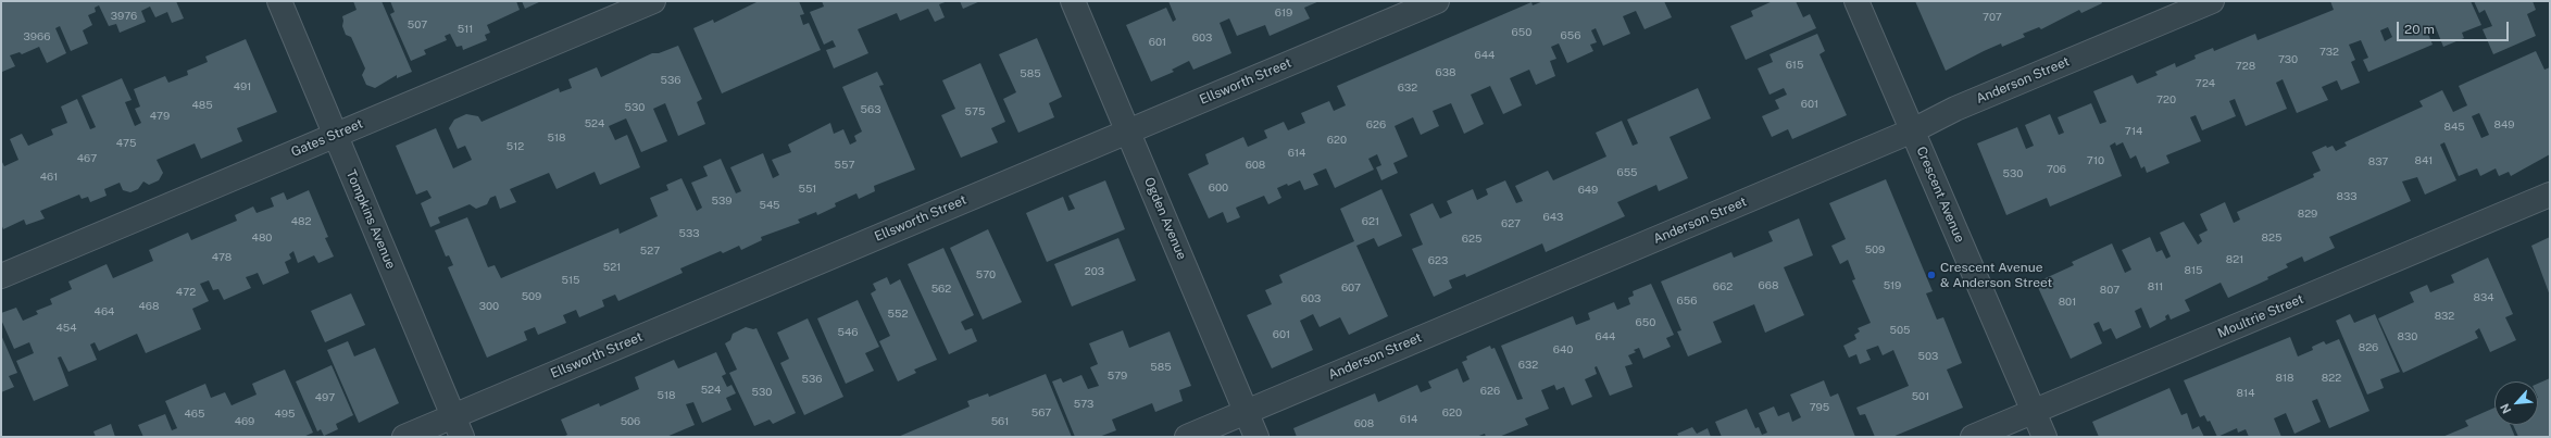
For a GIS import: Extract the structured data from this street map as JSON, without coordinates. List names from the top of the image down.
{
  "streets": {
    "street": [
      "Anderson Street",
      "Ellsworth Street",
      "Gates Street",
      "Crescent Avenue",
      "Ogden Avenue",
      "Tompkins Avenue",
      "Moultrie Street"
    ]
  },
  "crossings": [
    ["Anderson Street", "Crescent Avenue"],
    ["Anderson Street", "Ogden Avenue"],
    ["Ellsworth Street", "Ogden Avenue"],
    ["Ellsworth Street", "Tompkins Avenue"],
    ["Gates Street", "Tompkins Avenue"],
    ["Crescent Avenue", "Moultrie Street"]
  ],
  "places": ["Crescent Avenue & Anderson Street"],
  "house_numbers": [
    "619",
    "3976",
    "707",
    "507",
    "511",
    "650",
    "656",
    "3966",
    "603",
    "601",
    "732",
    "644",
    "730",
    "615",
    "728",
    "638",
    "585",
    "536",
    "724",
    "491",
    "632",
    "720",
    "601",
    "485",
    "530",
    "563",
    "575",
    "479",
    "524",
    "626",
    "849",
    "845",
    "714",
    "518",
    "620",
    "475",
    "512",
    "614",
    "467",
    "710",
    "841",
    "837",
    "557",
    "608",
    "706",
    "655",
    "530",
    "461",
    "600",
    "551",
    "649",
    "833",
    "539",
    "545",
    "829",
    "643",
    "482",
    "621",
    "627",
    "533",
    "480",
    "825",
    "625",
    "509",
    "527",
    "478",
    "821",
    "623",
    "521",
    "815",
    "203",
    "570",
    "515",
    "668",
    "519",
    "662",
    "811",
    "607",
    "562",
    "807",
    "472",
    "509",
    "834",
    "603",
    "656",
    "801",
    "468",
    "300",
    "464",
    "552",
    "832",
    "650",
    "454",
    "505",
    "546",
    "601",
    "644",
    "830",
    "826",
    "640",
    "503",
    "632",
    "585",
    "579",
    "818",
    "822",
    "536",
    "524",
    "626",
    "530",
    "814",
    "518",
    "501",
    "497",
    "573",
    "795",
    "567",
    "620",
    "465",
    "495",
    "614",
    "469",
    "506",
    "561",
    "608"
  ],
  "scale_bar": "20 m",
  "north": "bottom left"
}
